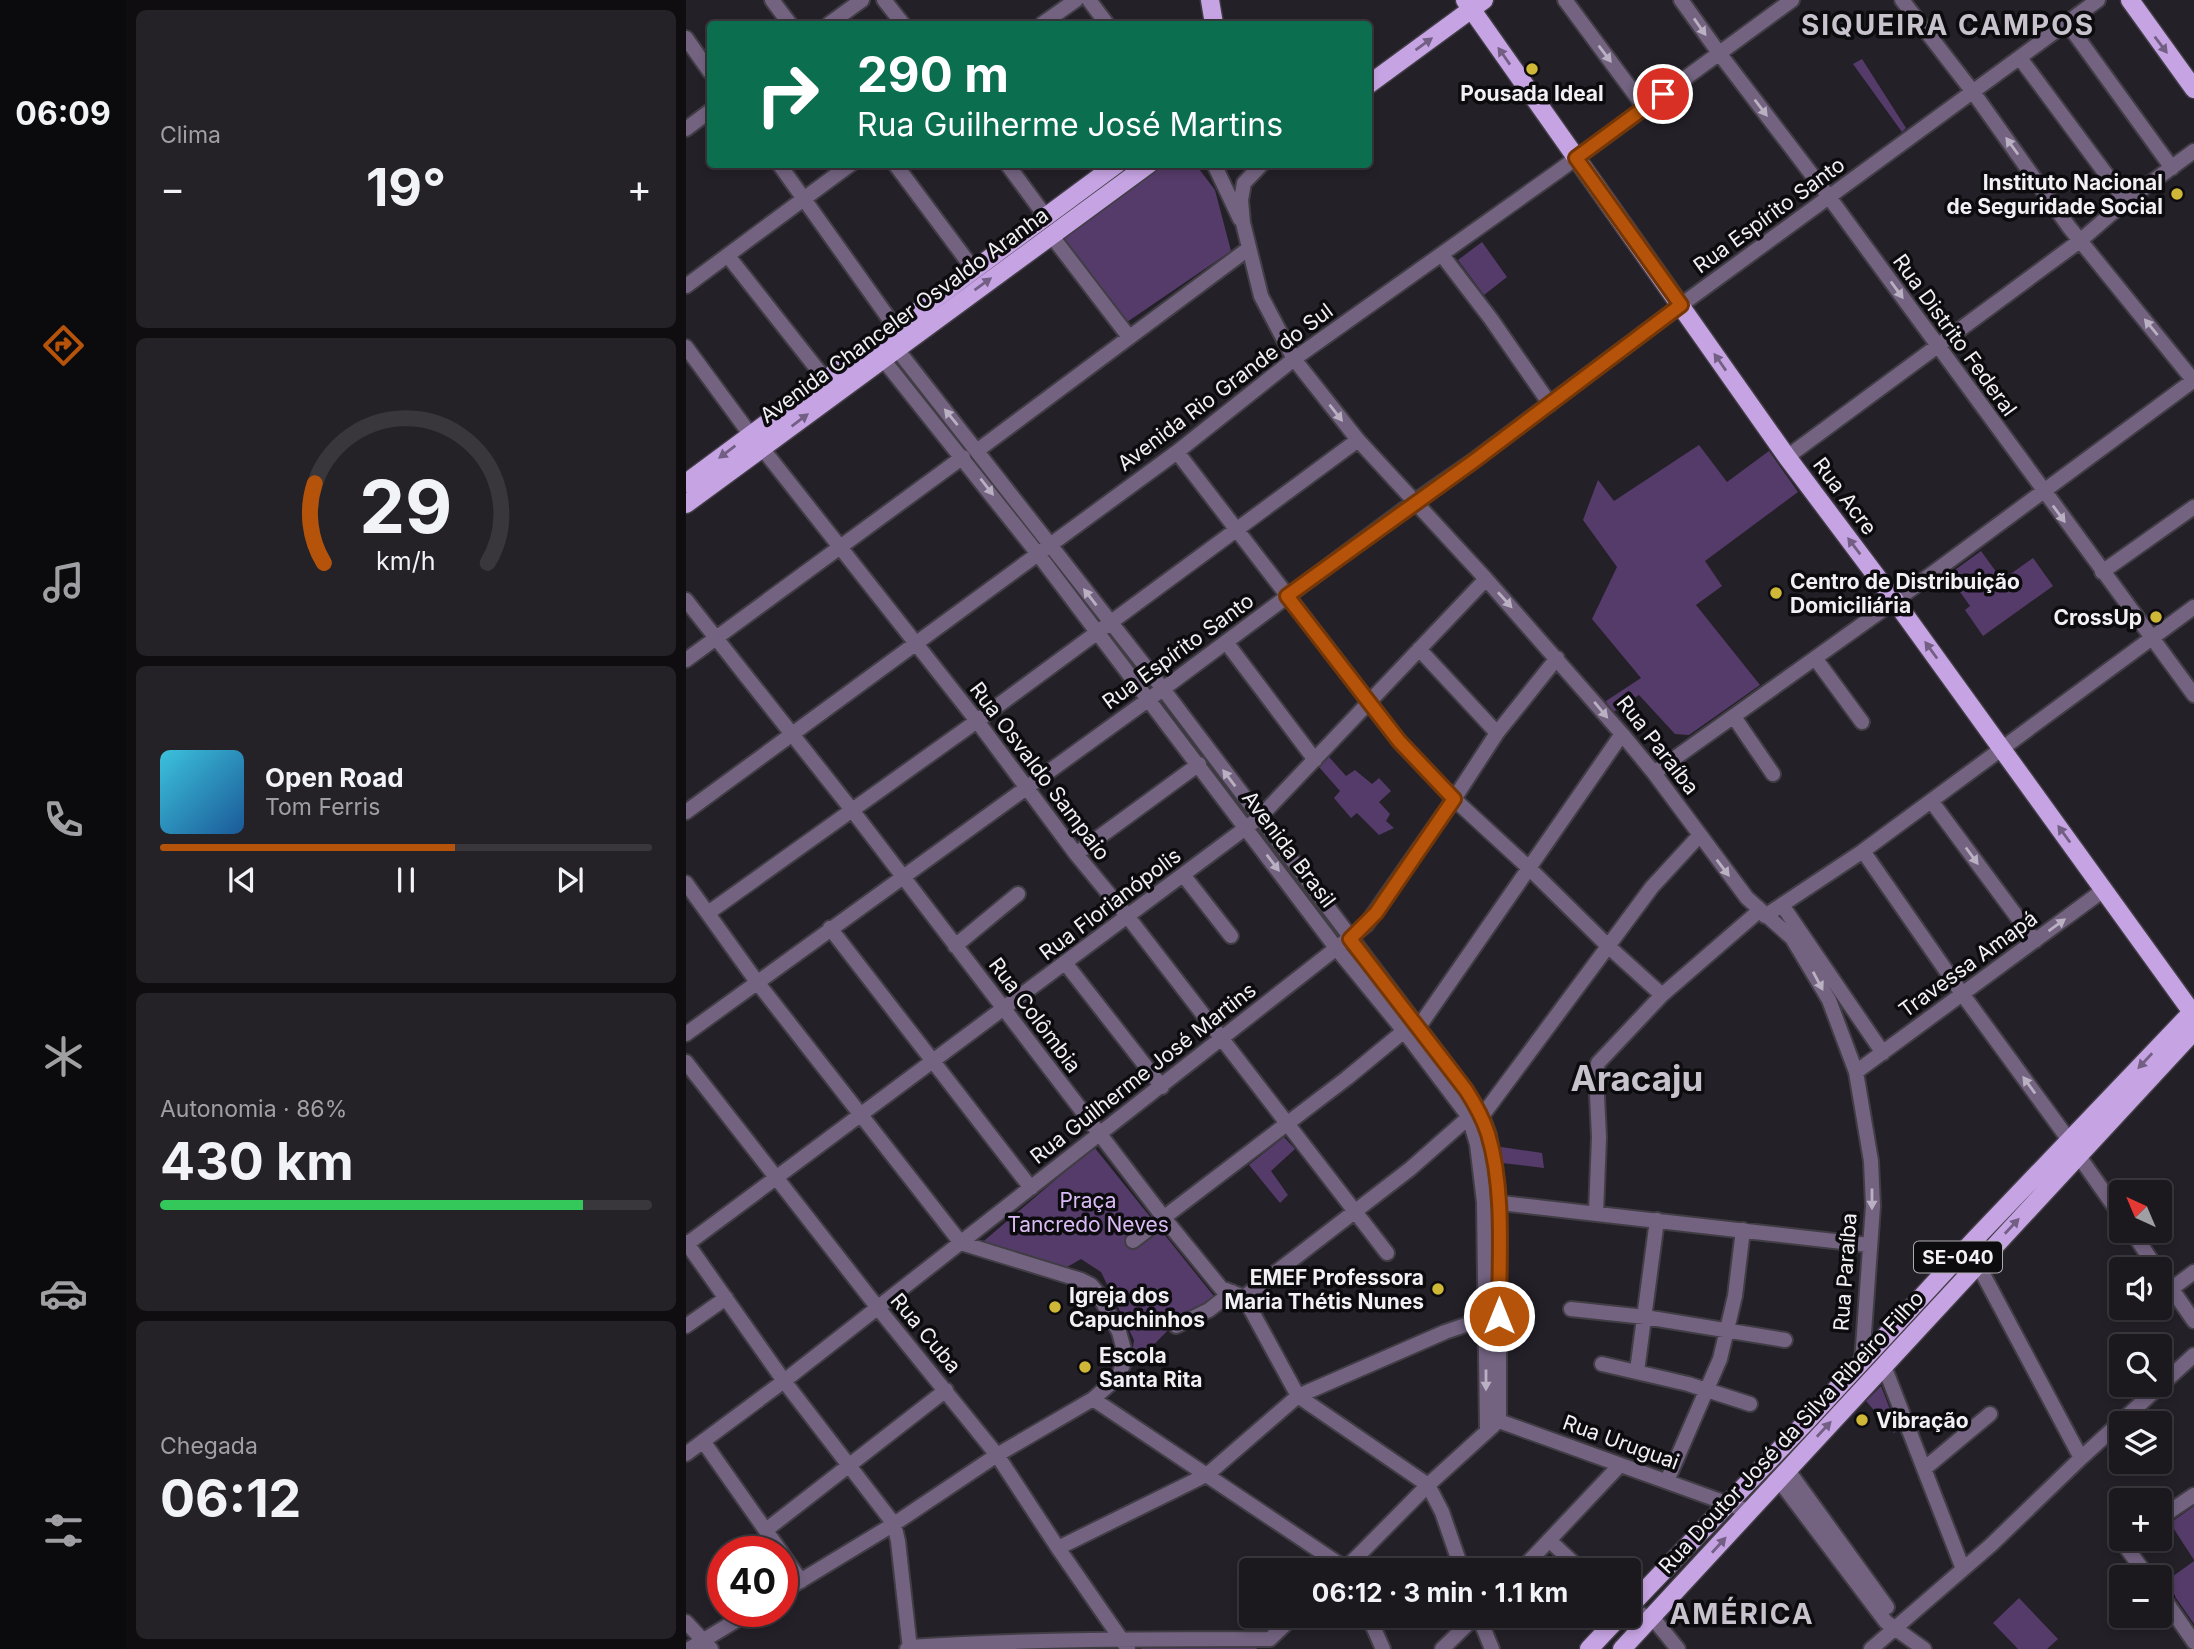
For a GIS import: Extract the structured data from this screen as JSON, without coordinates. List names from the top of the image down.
{
  "streets": {
    "main road": [
      "Avenida Chanceler Osvaldo Aranha",
      "Rua Acre",
      "SE-040",
      "Rua Doutor José da Silva Ribeiro Filho"
    ],
    "street": [
      "Rua Espírito Santo",
      "Rua Distrito Federal",
      "Avenida Rio Grande do Sul",
      "Rua Paraíba",
      "Rua Osvaldo Sampaio",
      "Avenida Brasil",
      "Rua Florianópolis",
      "Travessa Amapá",
      "Rua Colômbia",
      "Rua Guilherme José Martins",
      "Rua Cuba",
      "Rua Uruguai"
    ]
  },
  "crossings": [
    ["Rua Espírito Santo", "Rua Distrito Federal"],
    ["Rua Espírito Santo", "Rua Acre"],
    ["Rua Espírito Santo", "Rua Paraíba"],
    ["Rua Espírito Santo", "Rua Osvaldo Sampaio"],
    ["Rua Espírito Santo", "Avenida Brasil"],
    ["Rua Espírito Santo", "Rua Colômbia"],
    ["Avenida Chanceler Osvaldo Aranha", "Rua Osvaldo Sampaio"],
    ["Avenida Chanceler Osvaldo Aranha", "Avenida Brasil"],
    ["Rua Distrito Federal", "Avenida Rio Grande do Sul"],
    ["Avenida Rio Grande do Sul", "Rua Acre"],
    ["Avenida Rio Grande do Sul", "Rua Paraíba"],
    ["Avenida Rio Grande do Sul", "Rua Osvaldo Sampaio"],
    ["Avenida Rio Grande do Sul", "Avenida Brasil"],
    ["Avenida Rio Grande do Sul", "Rua Colômbia"],
    ["Rua Acre", "Travessa Amapá"],
    ["Rua Acre", "Rua Doutor José da Silva Ribeiro Filho"],
    ["Rua Paraíba", "Rua Florianópolis"],
    ["Rua Paraíba", "Travessa Amapá"],
    ["Rua Paraíba", "Rua Guilherme José Martins"],
    ["Rua Paraíba", "Rua Doutor José da Silva Ribeiro Filho"],
    ["Rua Osvaldo Sampaio", "Rua Florianópolis"],
    ["Rua Osvaldo Sampaio", "Rua Guilherme José Martins"],
    ["Avenida Brasil", "Rua Florianópolis"],
    ["Avenida Brasil", "Rua Guilherme José Martins"],
    ["Avenida Brasil", "Rua Uruguai"],
    ["Rua Florianópolis", "Rua Colômbia"],
    ["Rua Florianópolis", "Rua Cuba"],
    ["Rua Colômbia", "Rua Guilherme José Martins"],
    ["Rua Guilherme José Martins", "Rua Cuba"],
    ["Rua Doutor José da Silva Ribeiro Filho", "Rua Uruguai"]
  ],
  "one_way": ["Rua Distrito Federal", "Rua Acre"],
  "districts": ["SIQUEIRA CAMPOS", "Aracaju", "AMÉRICA"],
  "parks": ["Praça Tancredo Neves"],
  "places": [
    "Pousada Ideal",
    "Instituto Nacional de Seguridade Social",
    "Centro de Distribuição Domiciliária",
    "CrossUp",
    "EMEF Professora Maria Thétis Nunes",
    "Igreja dos Capuchinhos",
    "Escola Santa Rita",
    "Vibração"
  ],
  "north": "top left",
  "page": {
    "tabs": "06:09",
    "tile": [
      "Clima",
      ["Autonomia · 86%", "430 km"],
      ["Chegada", "06:12"]
    ],
    "turn": ["290 m", "Rua Guilherme José Martins"],
    "heat": ["−", "19°", "+"],
    "song": ["Open Road", "Tom Ferris"],
    "map_buttons": ["+", "−"],
    "limit": "40",
    "trip": "06:12 · 3 min · 1.1 km",
    "gauge": ["29", "km/h"]
  }
}
